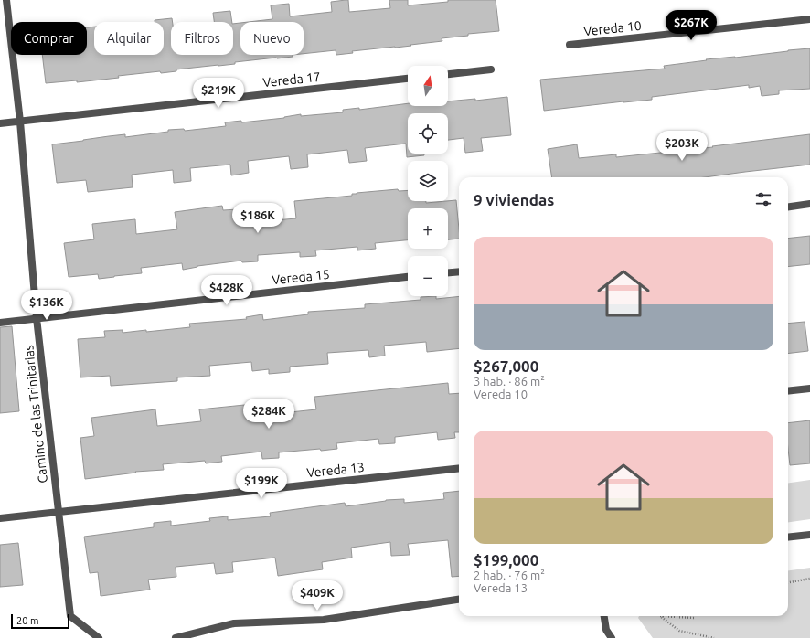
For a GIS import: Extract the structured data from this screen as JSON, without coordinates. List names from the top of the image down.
{
  "streets": {
    "street": [
      "Vereda 10",
      "Vereda 17",
      "Vereda 15",
      "Camino de las Trinitarias",
      "Vereda 13"
    ]
  },
  "crossings": [
    ["Vereda 17", "Camino de las Trinitarias"],
    ["Vereda 15", "Camino de las Trinitarias"],
    ["Camino de las Trinitarias", "Vereda 13"]
  ],
  "scale_bar": "20 m",
  "north": "top",
  "page": {
    "price": [
      "$267K",
      "$219K",
      "$203K",
      "$186K",
      "$428K",
      "$136K",
      "$284K",
      "$199K",
      "$409K"
    ],
    "chip": [
      "Comprar",
      "Alquilar",
      "Filtros",
      "Nuevo"
    ],
    "map_buttons": ["+", "−"],
    "heading": "9 viviendas",
    "list": [
      {
        "name": "$267,000",
        "note": "3 hab. · 86 m² · Vereda 10"
      },
      {
        "name": "$199,000",
        "note": "2 hab. · 76 m² · Vereda 13"
      }
    ],
    "scale": "20 m"
  }
}
